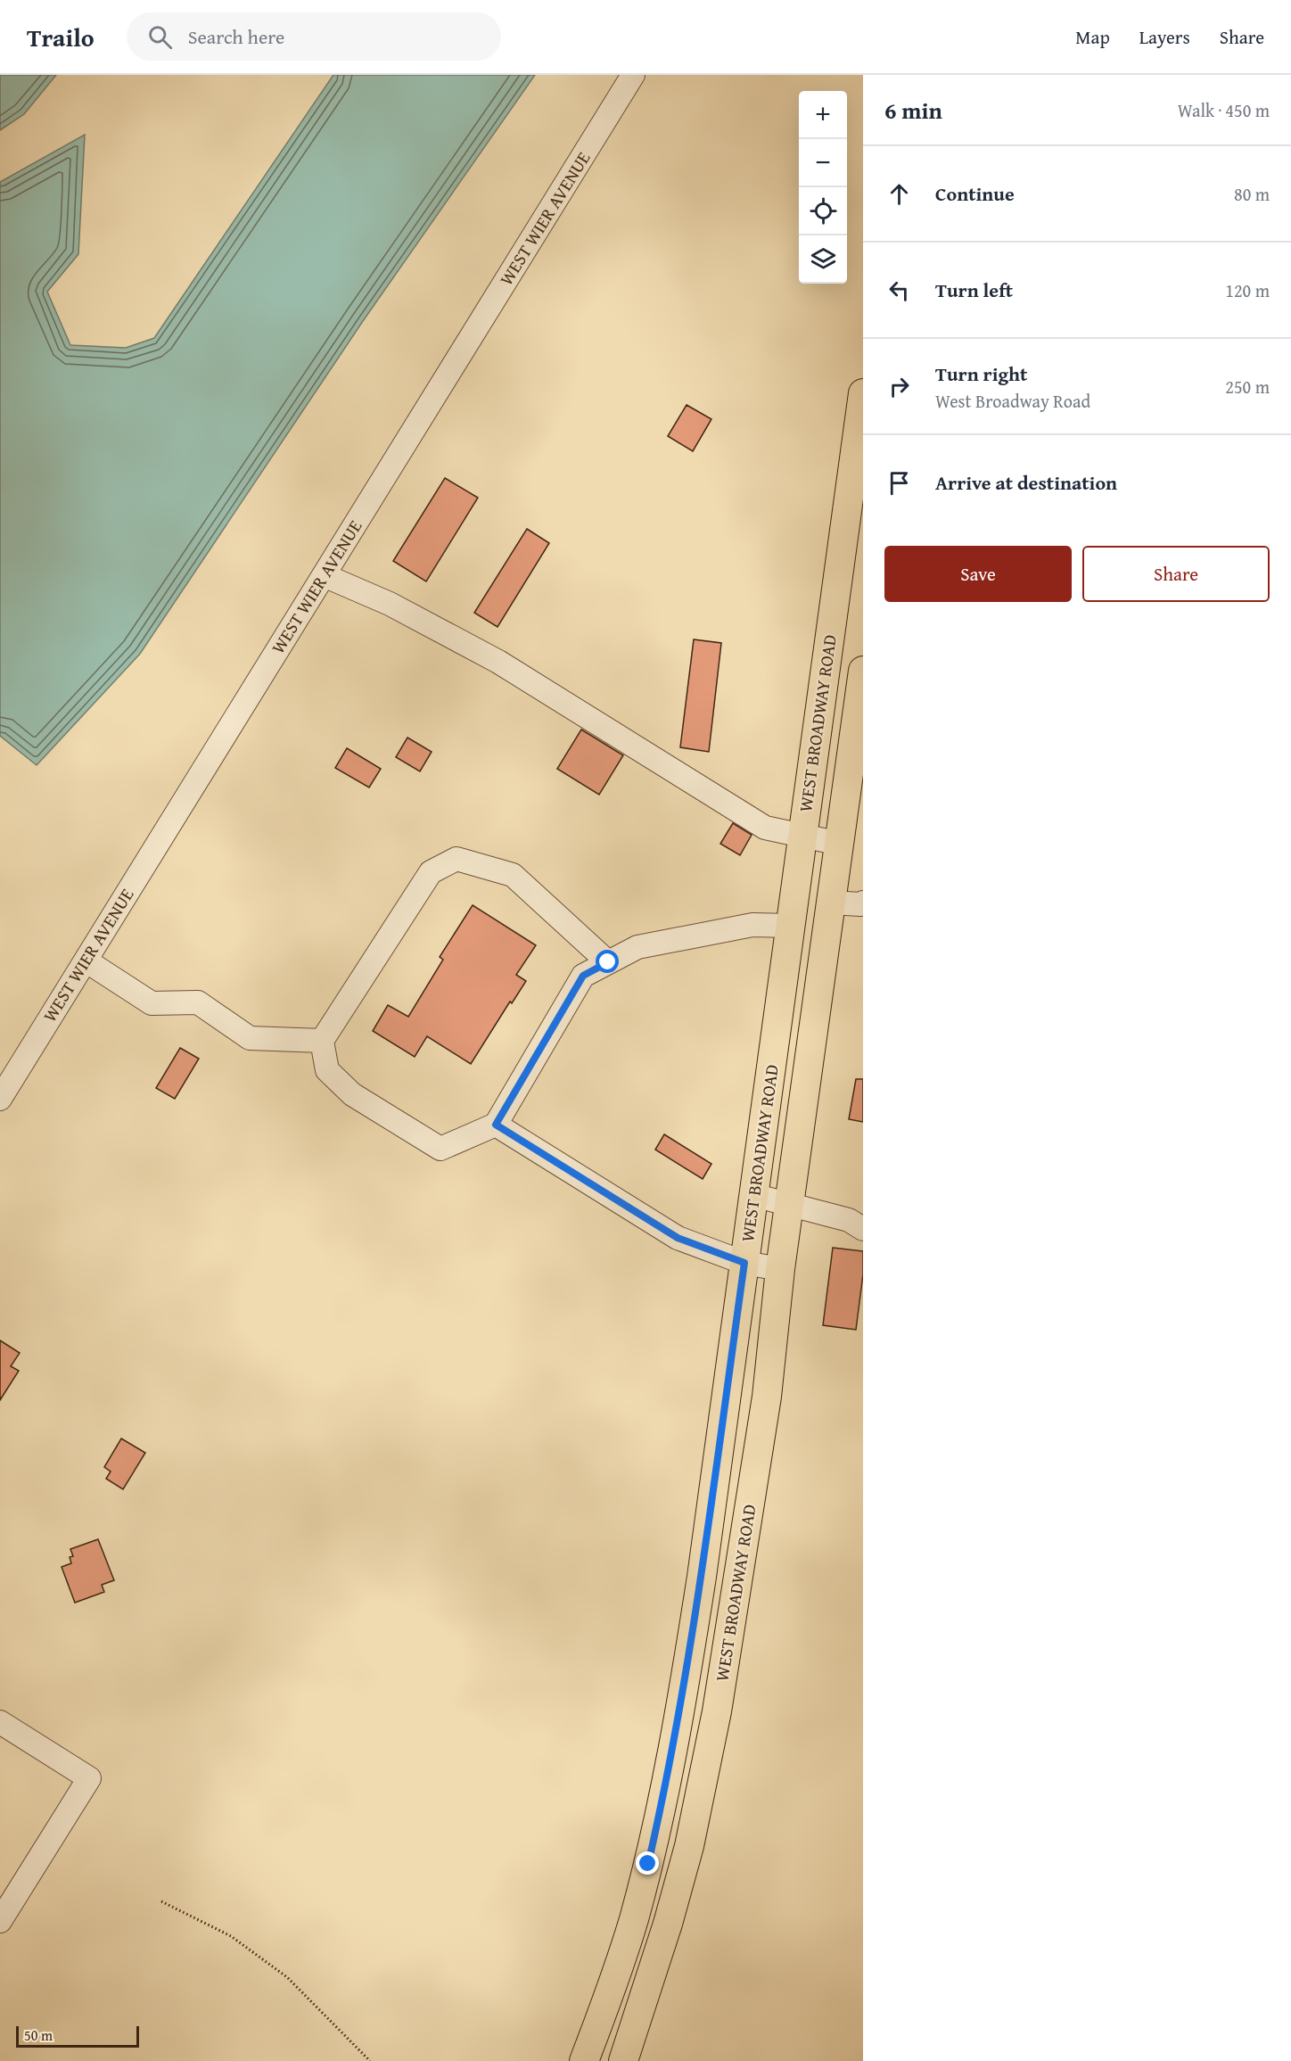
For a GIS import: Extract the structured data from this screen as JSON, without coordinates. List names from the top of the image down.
{
  "streets": {
    "main road": ["WEST BROADWAY ROAD"],
    "street": ["WEST WIER AVENUE"]
  },
  "scale_bar": "50 m",
  "page": {
    "header": "Trailo",
    "search": "Search here",
    "nav": ["Map", "Layers", "Share"],
    "heading": ["6 min", "Walk · 450 m"],
    "map_buttons": ["+", "−"],
    "list": [
      ["Continue", "80 m"],
      ["Turn left", "120 m"],
      ["Turn right", "West Broadway Road", "250 m"],
      "Arrive at destination"
    ],
    "buttons": ["Save", "Share"],
    "scale": "50 m"
  }
}
